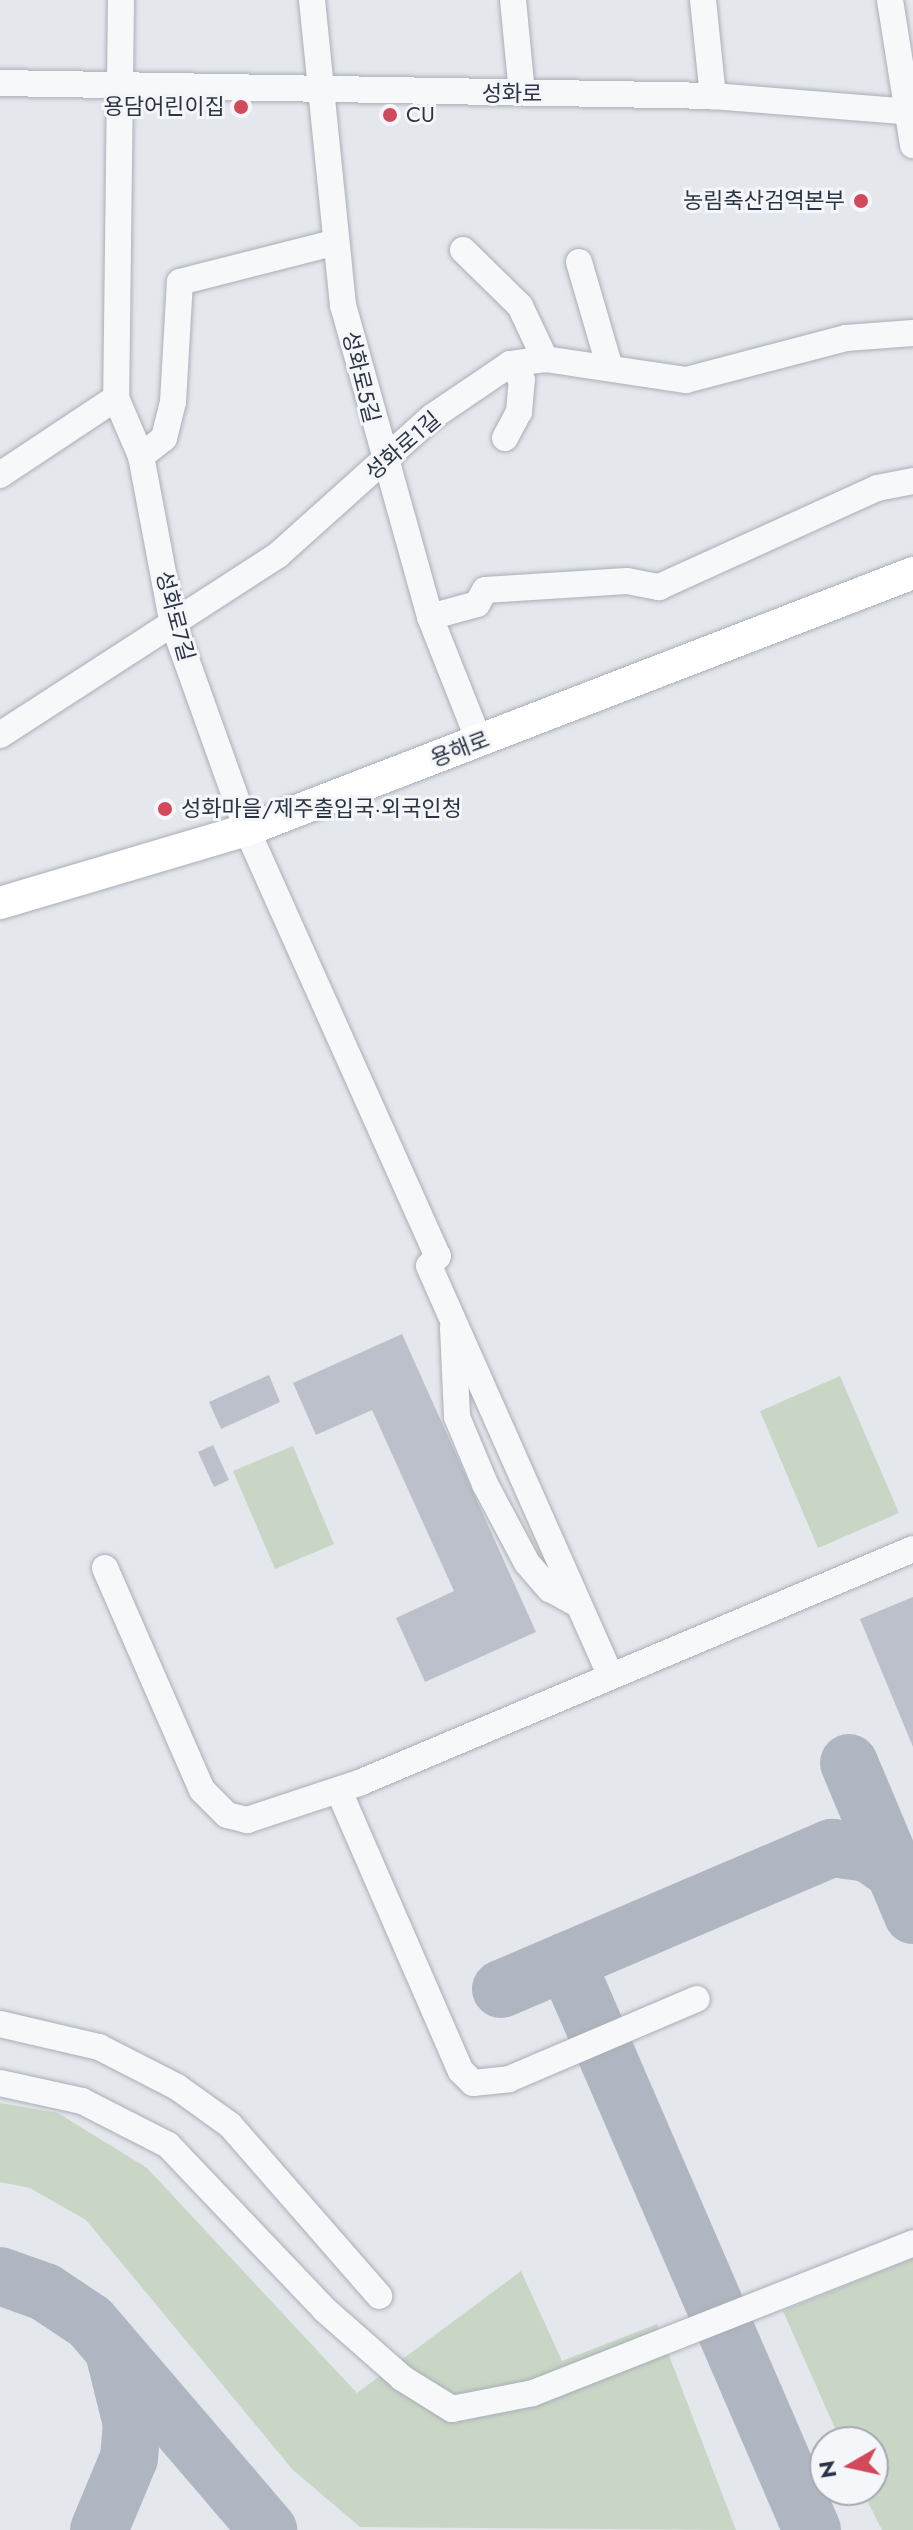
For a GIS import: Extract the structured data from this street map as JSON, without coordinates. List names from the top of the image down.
{
  "streets": {
    "main road": ["용해로"],
    "street": [
      "성화로",
      "성화로5길",
      "성화로1길",
      "성화로7길"
    ]
  },
  "crossings": [
    ["성화로", "성화로5길"],
    ["성화로", "성화로7길"],
    ["성화로5길", "성화로1길"],
    ["성화로5길", "용해로"],
    ["성화로1길", "성화로7길"],
    ["성화로7길", "용해로"]
  ],
  "places": [
    "용담어린이집",
    "CU",
    "농림축산검역본부",
    "성화마을/제주출입국·외국인청"
  ],
  "north": "left"
}
